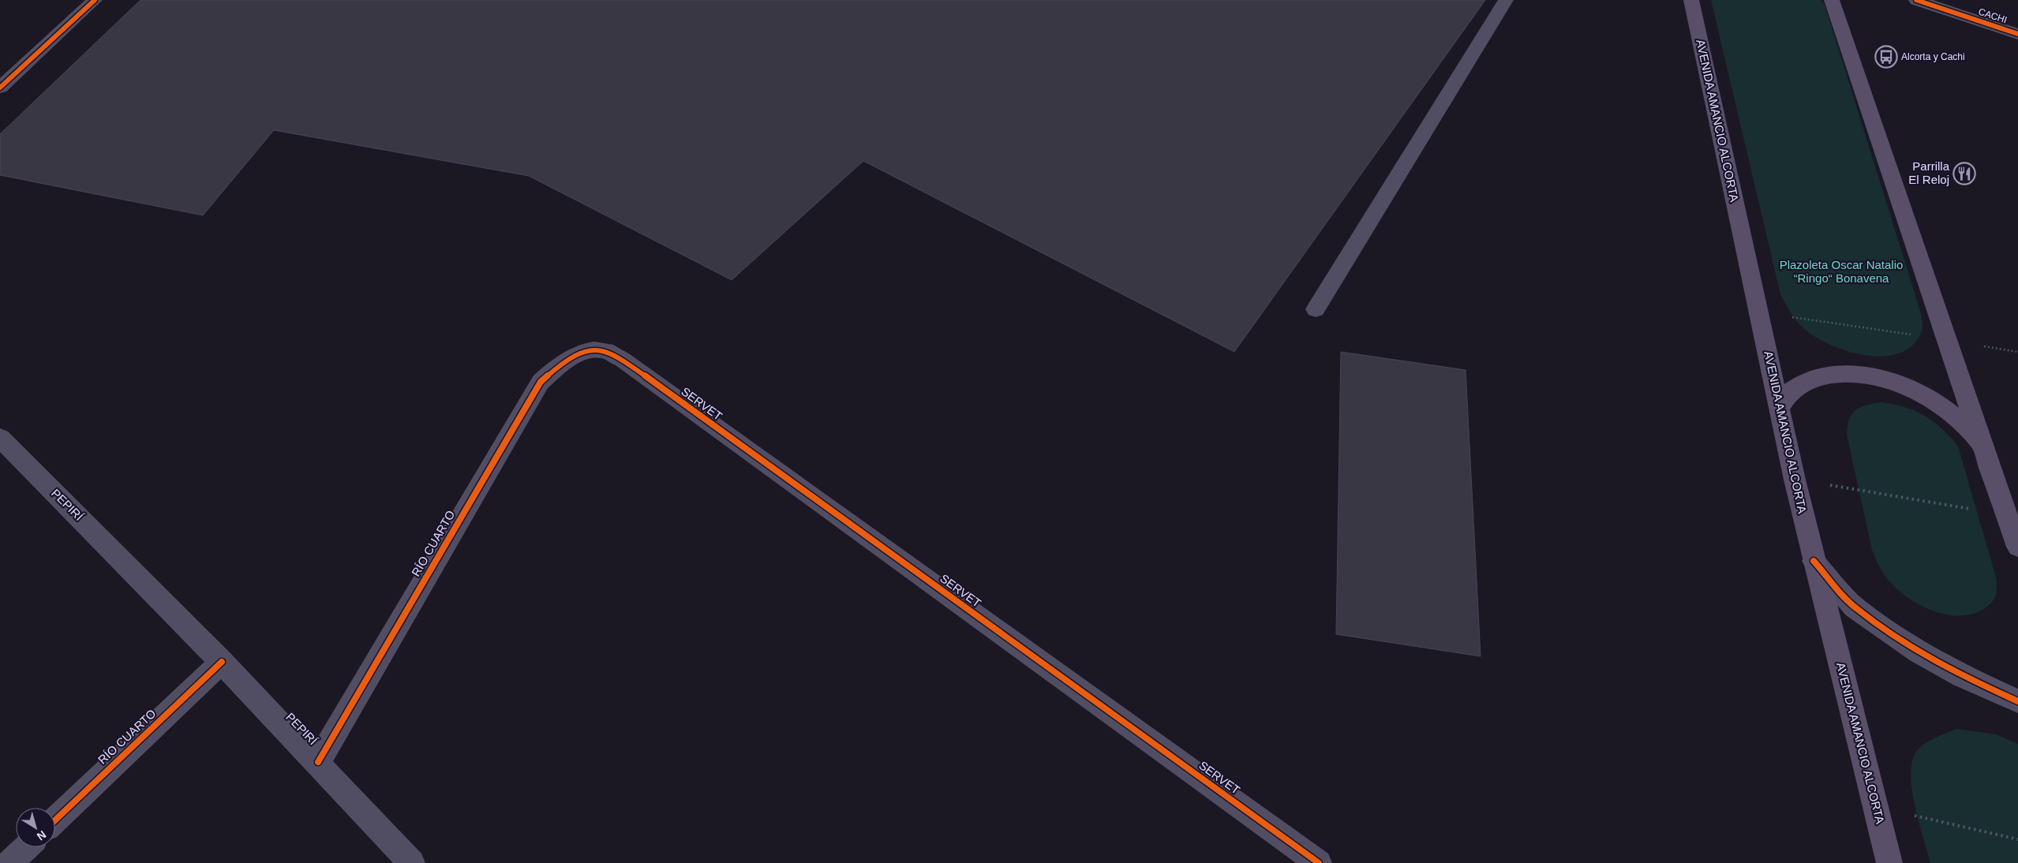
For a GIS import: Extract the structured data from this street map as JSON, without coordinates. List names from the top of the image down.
{
  "streets": {
    "main road": ["AVENIDA AMANCIO ALCORTA"],
    "street": [
      "CACHI",
      "SERVET",
      "PEPIRÍ",
      "RÍO CUARTO"
    ]
  },
  "crossings": [
    ["SERVET", "RÍO CUARTO"],
    ["PEPIRÍ", "RÍO CUARTO"]
  ],
  "parks": ["Plazoleta Oscar Natalio “Ringo“ Bonavena"],
  "places": {
    "bus stop": ["Alcorta y Cachi"],
    "restaurant": ["Parrilla El Reloj"]
  },
  "north": "bottom right"
}
